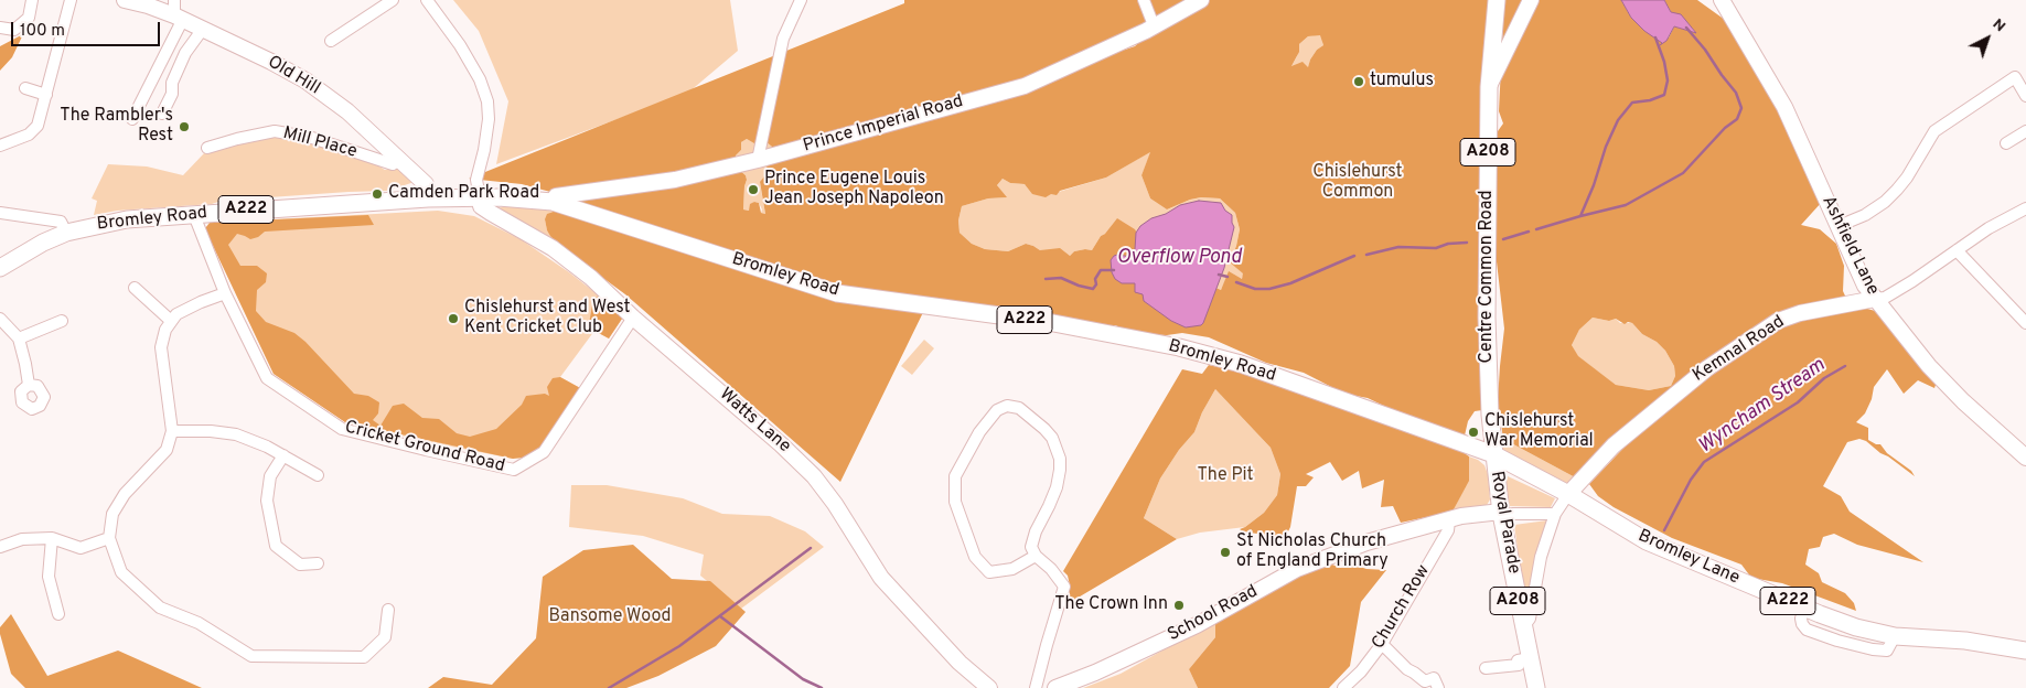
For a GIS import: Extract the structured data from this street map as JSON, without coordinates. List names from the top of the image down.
{
  "streets": {
    "main road": [
      "Old Hill",
      "Prince Imperial Road",
      "A208",
      "A222",
      "Bromley Road",
      "Ashfield Lane",
      "Centre Common Road",
      "Kemnal Road",
      "Watts Lane",
      "Royal Parade",
      "Bromley Lane",
      "School Road"
    ],
    "street": ["Mill Place", "Cricket Ground Road", "Church Row"]
  },
  "crossings": [
    ["Old Hill", "Mill Place"],
    ["Old Hill", "Bromley Road"],
    ["Prince Imperial Road", "Bromley Road"],
    ["A222", "Bromley Road"],
    ["Bromley Road", "Centre Common Road"],
    ["Bromley Road", "Watts Lane"],
    ["Bromley Road", "Cricket Ground Road"],
    ["Bromley Road", "Royal Parade"],
    ["Bromley Road", "Bromley Lane"],
    ["Ashfield Lane", "Kemnal Road"],
    ["Centre Common Road", "Royal Parade"],
    ["Centre Common Road", "Bromley Lane"],
    ["Kemnal Road", "Bromley Lane"],
    ["Watts Lane", "Cricket Ground Road"],
    ["Royal Parade", "Bromley Lane"],
    ["Royal Parade", "School Road"],
    ["Church Row", "School Road"]
  ],
  "water": ["Overflow Pond", "Wyncham Stream"],
  "parks": ["Chislehurst Common", "The Pit", "Bansome Wood"],
  "places": [
    "tumulus",
    "The Rambler's Rest",
    "Prince Eugene Louis Jean Joseph Napoleon",
    "Camden Park Road",
    "Chislehurst and West Kent Cricket Club",
    "Chislehurst War Memorial",
    "St Nicholas Church of England Primary",
    "The Crown Inn"
  ],
  "scale_bar": "100 m",
  "north": "top right"
}
